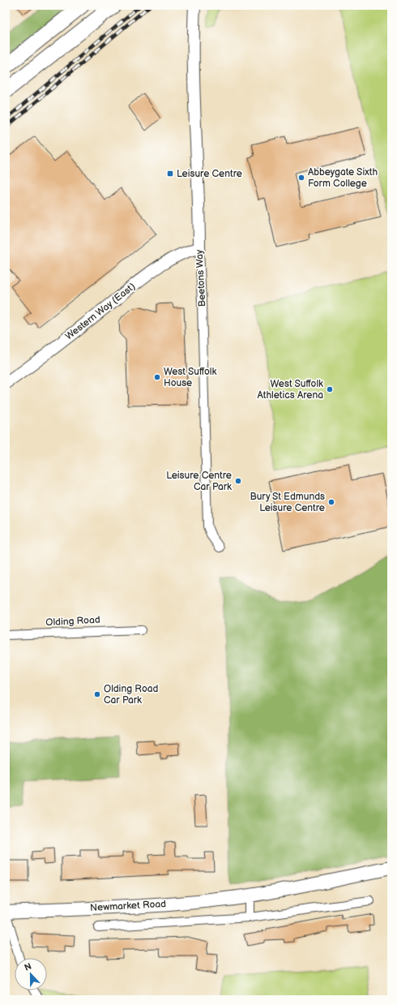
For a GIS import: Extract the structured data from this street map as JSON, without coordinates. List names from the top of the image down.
{
  "streets": {
    "main road": ["Newmarket Road"],
    "street": ["Beetons Way", "Western Way (East)", "Olding Road"]
  },
  "crossings": [
    ["Beetons Way", "Western Way (East)"]
  ],
  "places": {
    "transit": ["Leisure Centre"],
    "other": [
      "Abbeygate Sixth Form College",
      "West Suffolk House",
      "West Suffolk Athletics Arena",
      "Leisure Centre Car Park",
      "Bury St Edmunds Leisure Centre",
      "Olding Road Car Park"
    ]
  },
  "north": "top"
}
